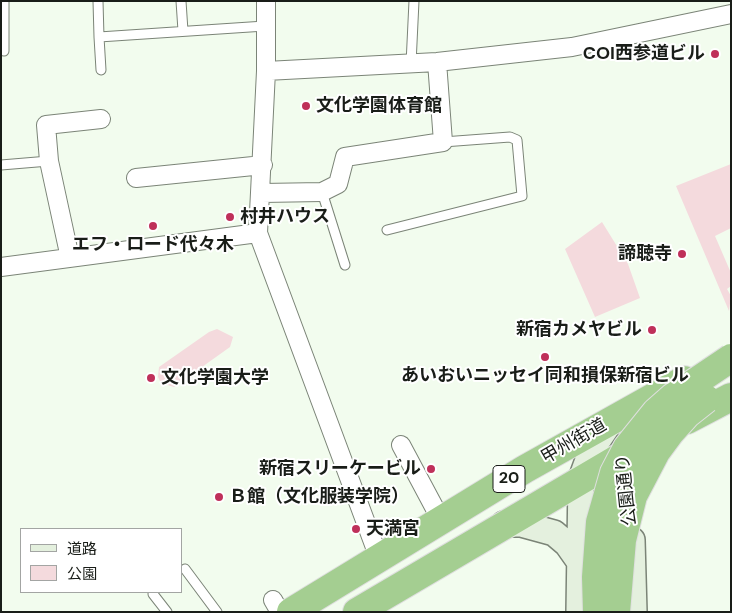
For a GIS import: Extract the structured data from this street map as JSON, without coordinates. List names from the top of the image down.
{
  "streets": {
    "highway": ["甲州街道", "20"],
    "main road": ["公園通り"]
  },
  "crossings": [
    ["甲州街道", "公園通り"]
  ],
  "places": [
    "COI西参道ビル",
    "文化学園体育館",
    "村井ハウス",
    "エフ・ロード代々木",
    "諦聴寺",
    "新宿カメヤビル",
    "あいおいニッセイ同和損保新宿ビル",
    "文化学園大学",
    "新宿スリーケービル",
    "Ｂ館（文化服装学院）",
    "天満宮"
  ],
  "legend": ["道路", "公園"]
}
